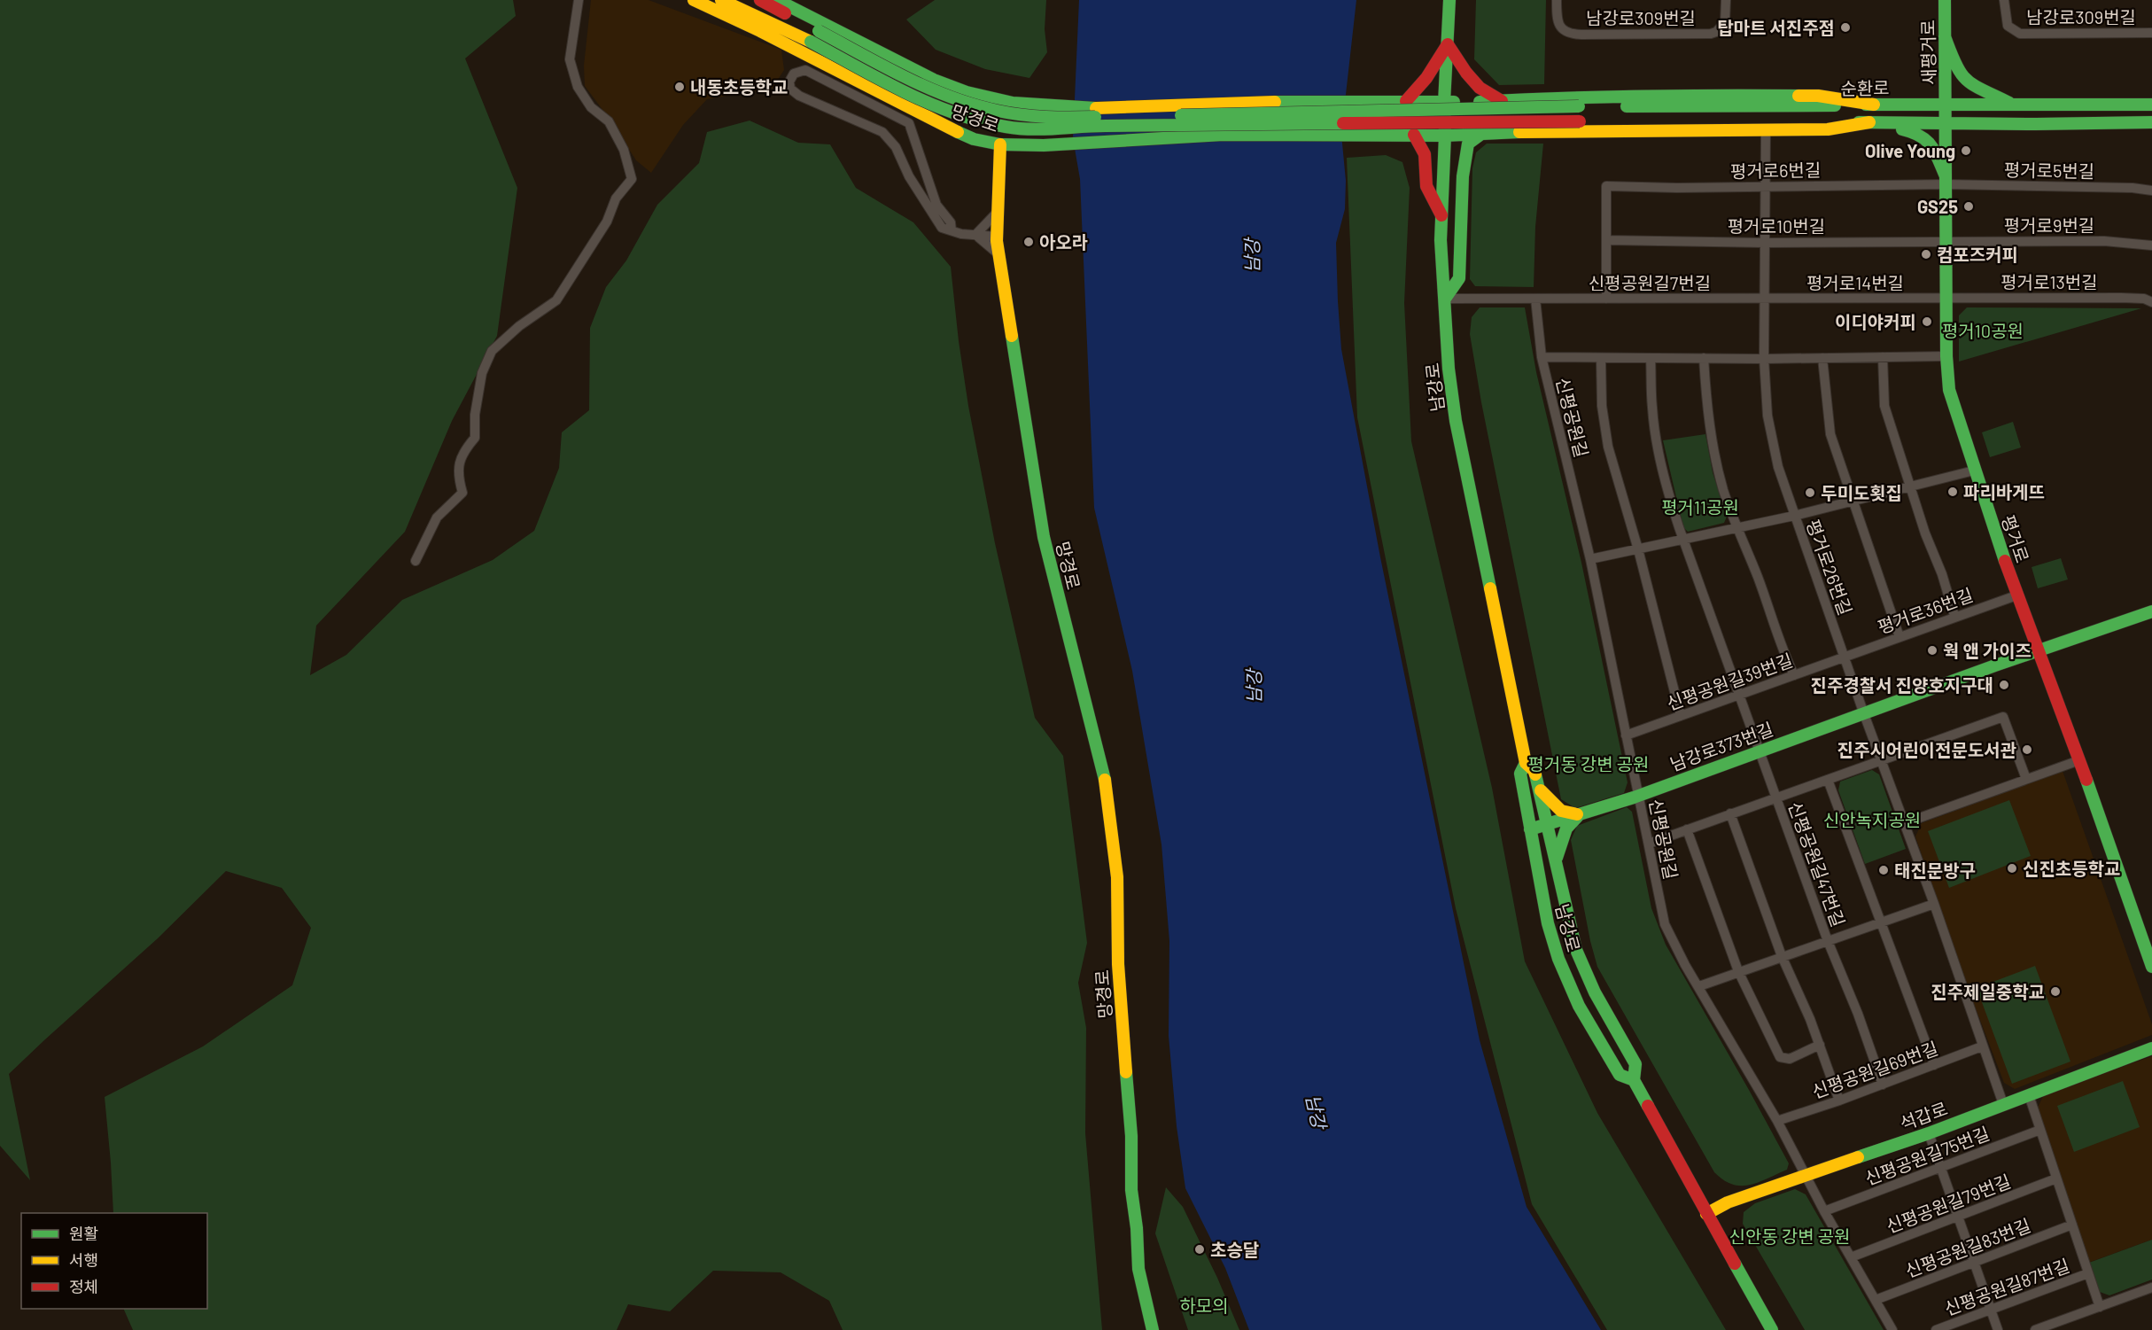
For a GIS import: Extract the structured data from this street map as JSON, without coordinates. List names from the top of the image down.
{
  "streets": {
    "main road": [
      "새평거로",
      "순환로",
      "망경로",
      "남강로",
      "평거로",
      "남강로373번길",
      "석갑로"
    ],
    "street": [
      "남강로309번길",
      "평거로6번길",
      "평거로5번길",
      "평거로9번길",
      "평거로10번길",
      "평거로13번길",
      "신평공원길7번길",
      "평거로14번길",
      "신평공원길",
      "평거로26번길",
      "평거로36번길",
      "신평공원길39번길",
      "신평공원길47번길",
      "신평공원길69번길",
      "신평공원길75번길",
      "신평공원길79번길",
      "신평공원길83번길",
      "신평공원길87번길"
    ]
  },
  "crossings": [
    ["새평거로", "순환로"],
    ["새평거로", "평거로"],
    ["순환로", "평거로"],
    ["평거로6번길", "평거로5번길"],
    ["평거로6번길", "평거로10번길"],
    ["평거로6번길", "평거로"],
    ["평거로5번길", "평거로"],
    ["평거로9번길", "평거로10번길"],
    ["평거로9번길", "평거로"],
    ["평거로10번길", "평거로"],
    ["평거로13번길", "평거로14번길"],
    ["평거로13번길", "평거로"],
    ["신평공원길7번길", "평거로14번길"],
    ["신평공원길7번길", "신평공원길"],
    ["평거로14번길", "평거로"],
    ["남강로", "남강로373번길"],
    ["남강로", "석갑로"],
    ["신평공원길", "신평공원길39번길"],
    ["신평공원길", "남강로373번길"],
    ["신평공원길", "신평공원길47번길"],
    ["신평공원길", "신평공원길69번길"],
    ["신평공원길", "석갑로"],
    ["신평공원길", "신평공원길75번길"],
    ["신평공원길", "신평공원길79번길"],
    ["신평공원길", "신평공원길83번길"],
    ["평거로", "평거로26번길"],
    ["평거로", "평거로36번길"],
    ["평거로", "남강로373번길"],
    ["평거로26번길", "평거로36번길"],
    ["평거로26번길", "신평공원길39번길"],
    ["평거로26번길", "남강로373번길"],
    ["평거로26번길", "신평공원길47번길"],
    ["평거로36번길", "신평공원길39번길"],
    ["신평공원길47번길", "신평공원길69번길"]
  ],
  "water": ["남강"],
  "parks": [
    "평거10공원",
    "평거11공원",
    "평거동 강변 공원",
    "신안녹지공원",
    "신안동 강변 공원",
    "하모의"
  ],
  "places": [
    "탑마트 서진주점",
    "내동초등학교",
    "Olive Young",
    "GS25",
    "아오라",
    "컴포즈커피",
    "이디야커피",
    "파리바게뜨",
    "두미도횟집",
    "웍 앤 가이즈",
    "진주경찰서 진양호지구대",
    "진주시어린이전문도서관",
    "신진초등학교",
    "태진문방구",
    "진주제일중학교",
    "초승달"
  ],
  "legend": ["원활", "서행", "정체"]
}
